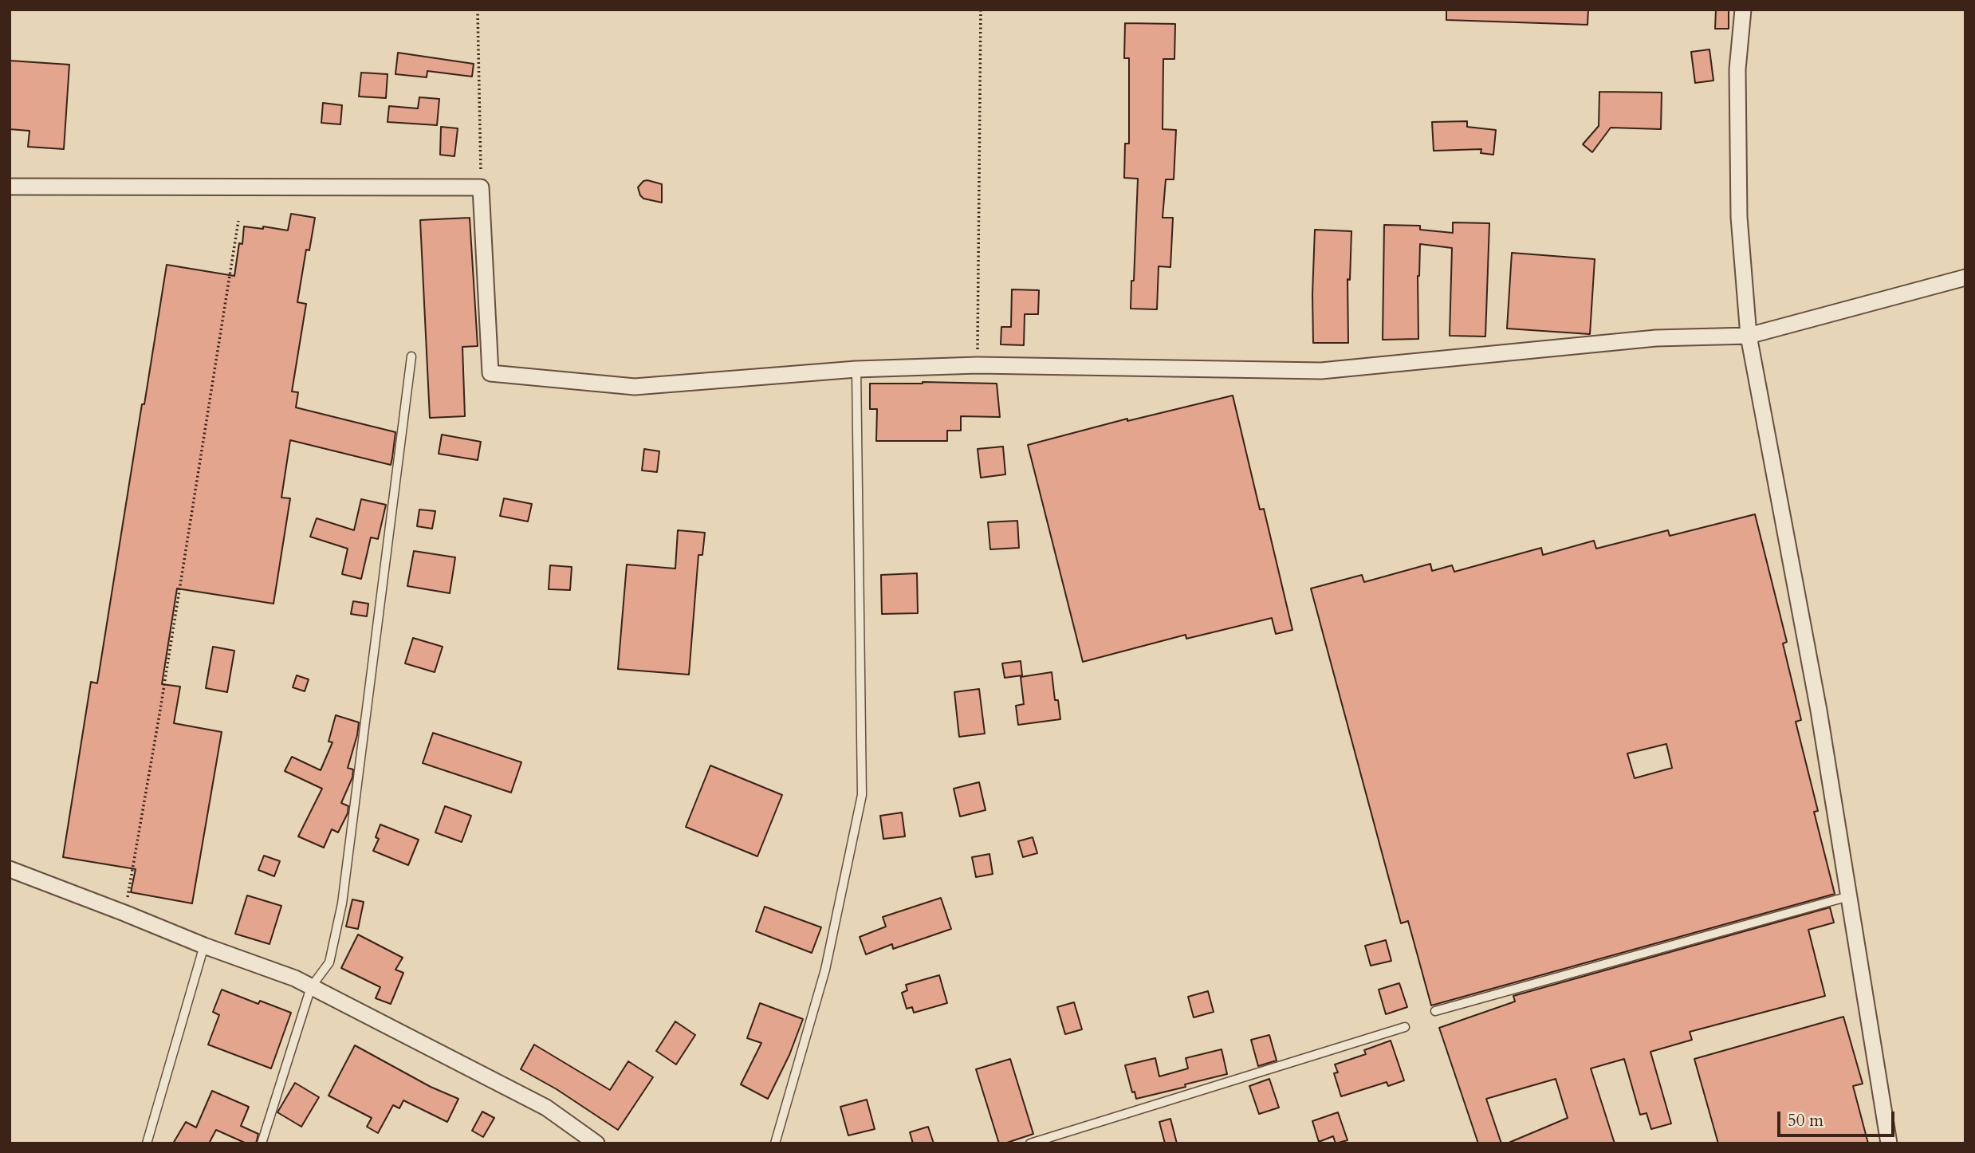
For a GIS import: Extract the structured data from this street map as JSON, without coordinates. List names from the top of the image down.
{
  "scale_bar": "50 m"
}
